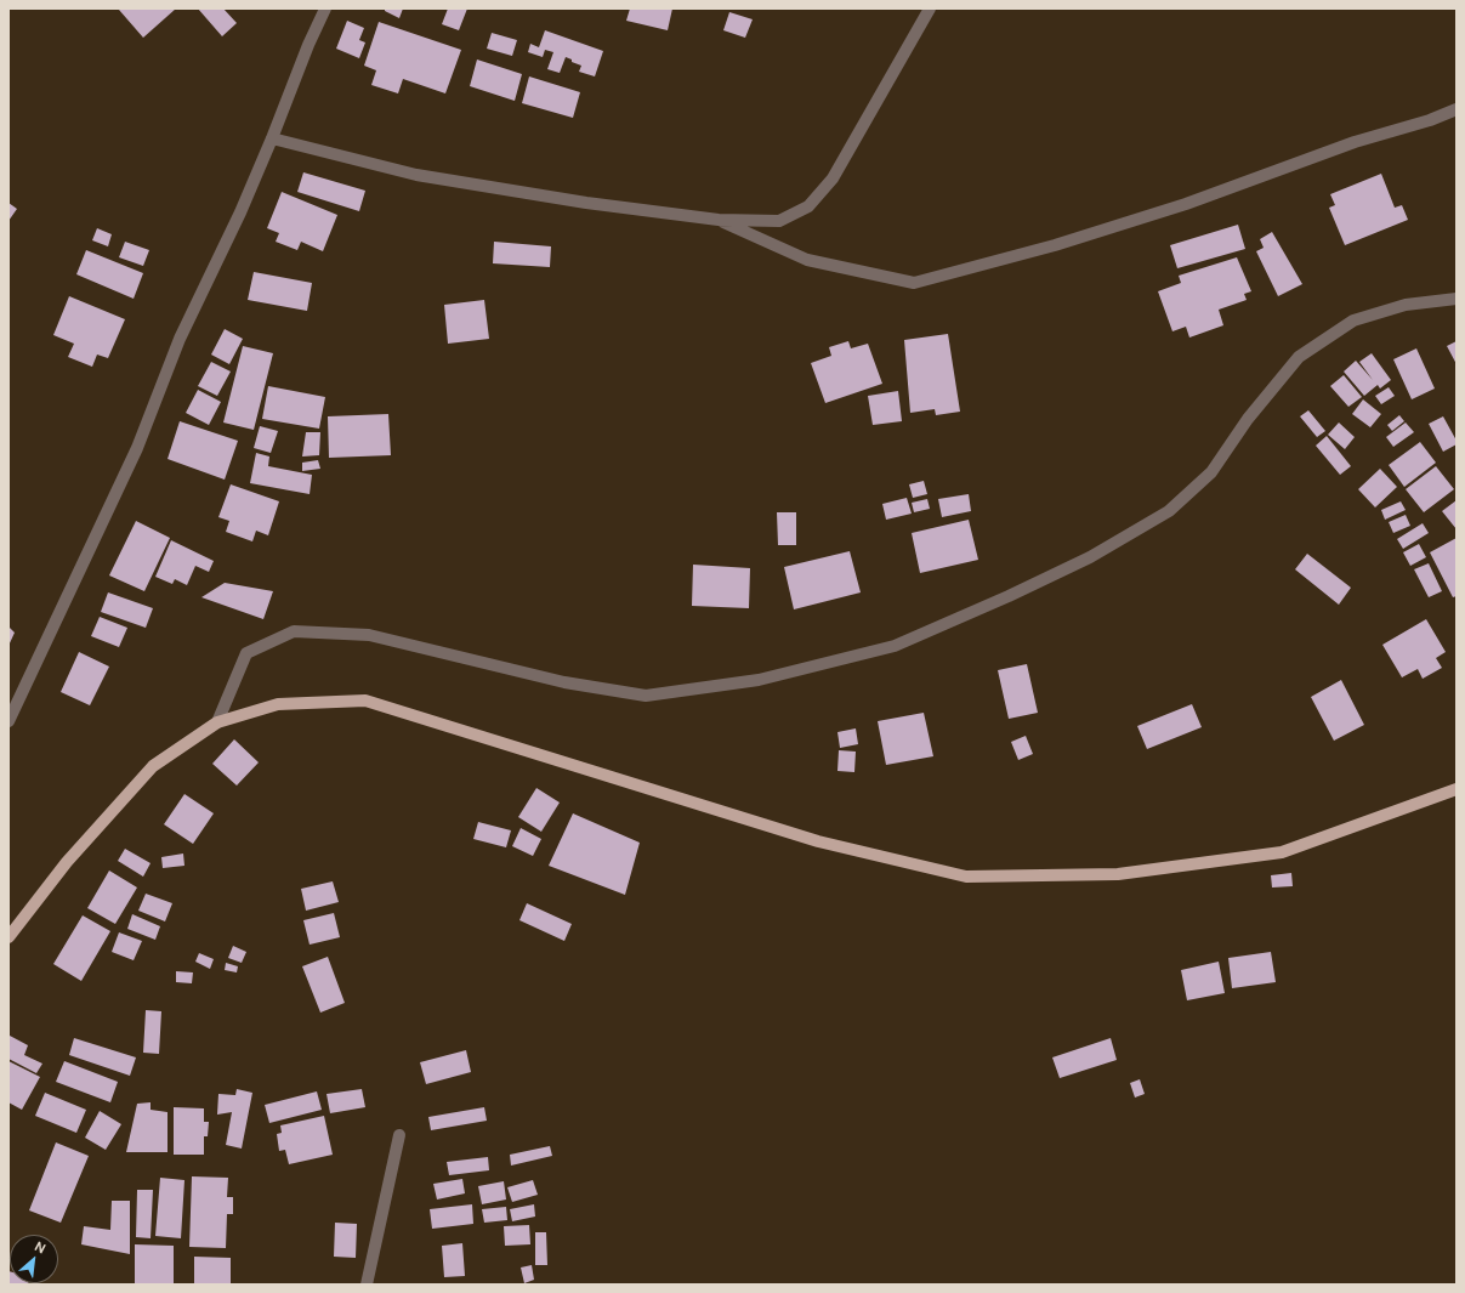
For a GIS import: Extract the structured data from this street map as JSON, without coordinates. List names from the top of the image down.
{
  "north": "top right"
}
